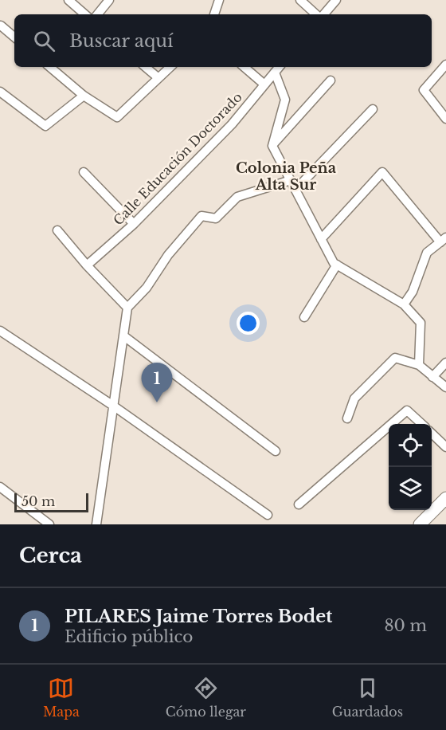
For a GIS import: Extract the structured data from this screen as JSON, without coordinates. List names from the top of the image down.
{
  "streets": {
    "street": ["Calle Educación Doctorado"]
  },
  "districts": ["Colonia Peña Alta Sur"],
  "scale_bar": "50 m",
  "page": {
    "search": "Buscar aquí",
    "pins": "1",
    "scale": "50 m",
    "heading": "Cerca",
    "list": [
      {
        "mark": "1",
        "name": "PILARES Jaime Torres Bodet",
        "note": "Edificio público",
        "value": "80 m"
      }
    ],
    "nav": ["Mapa", "Cómo llegar", "Guardados"]
  }
}
